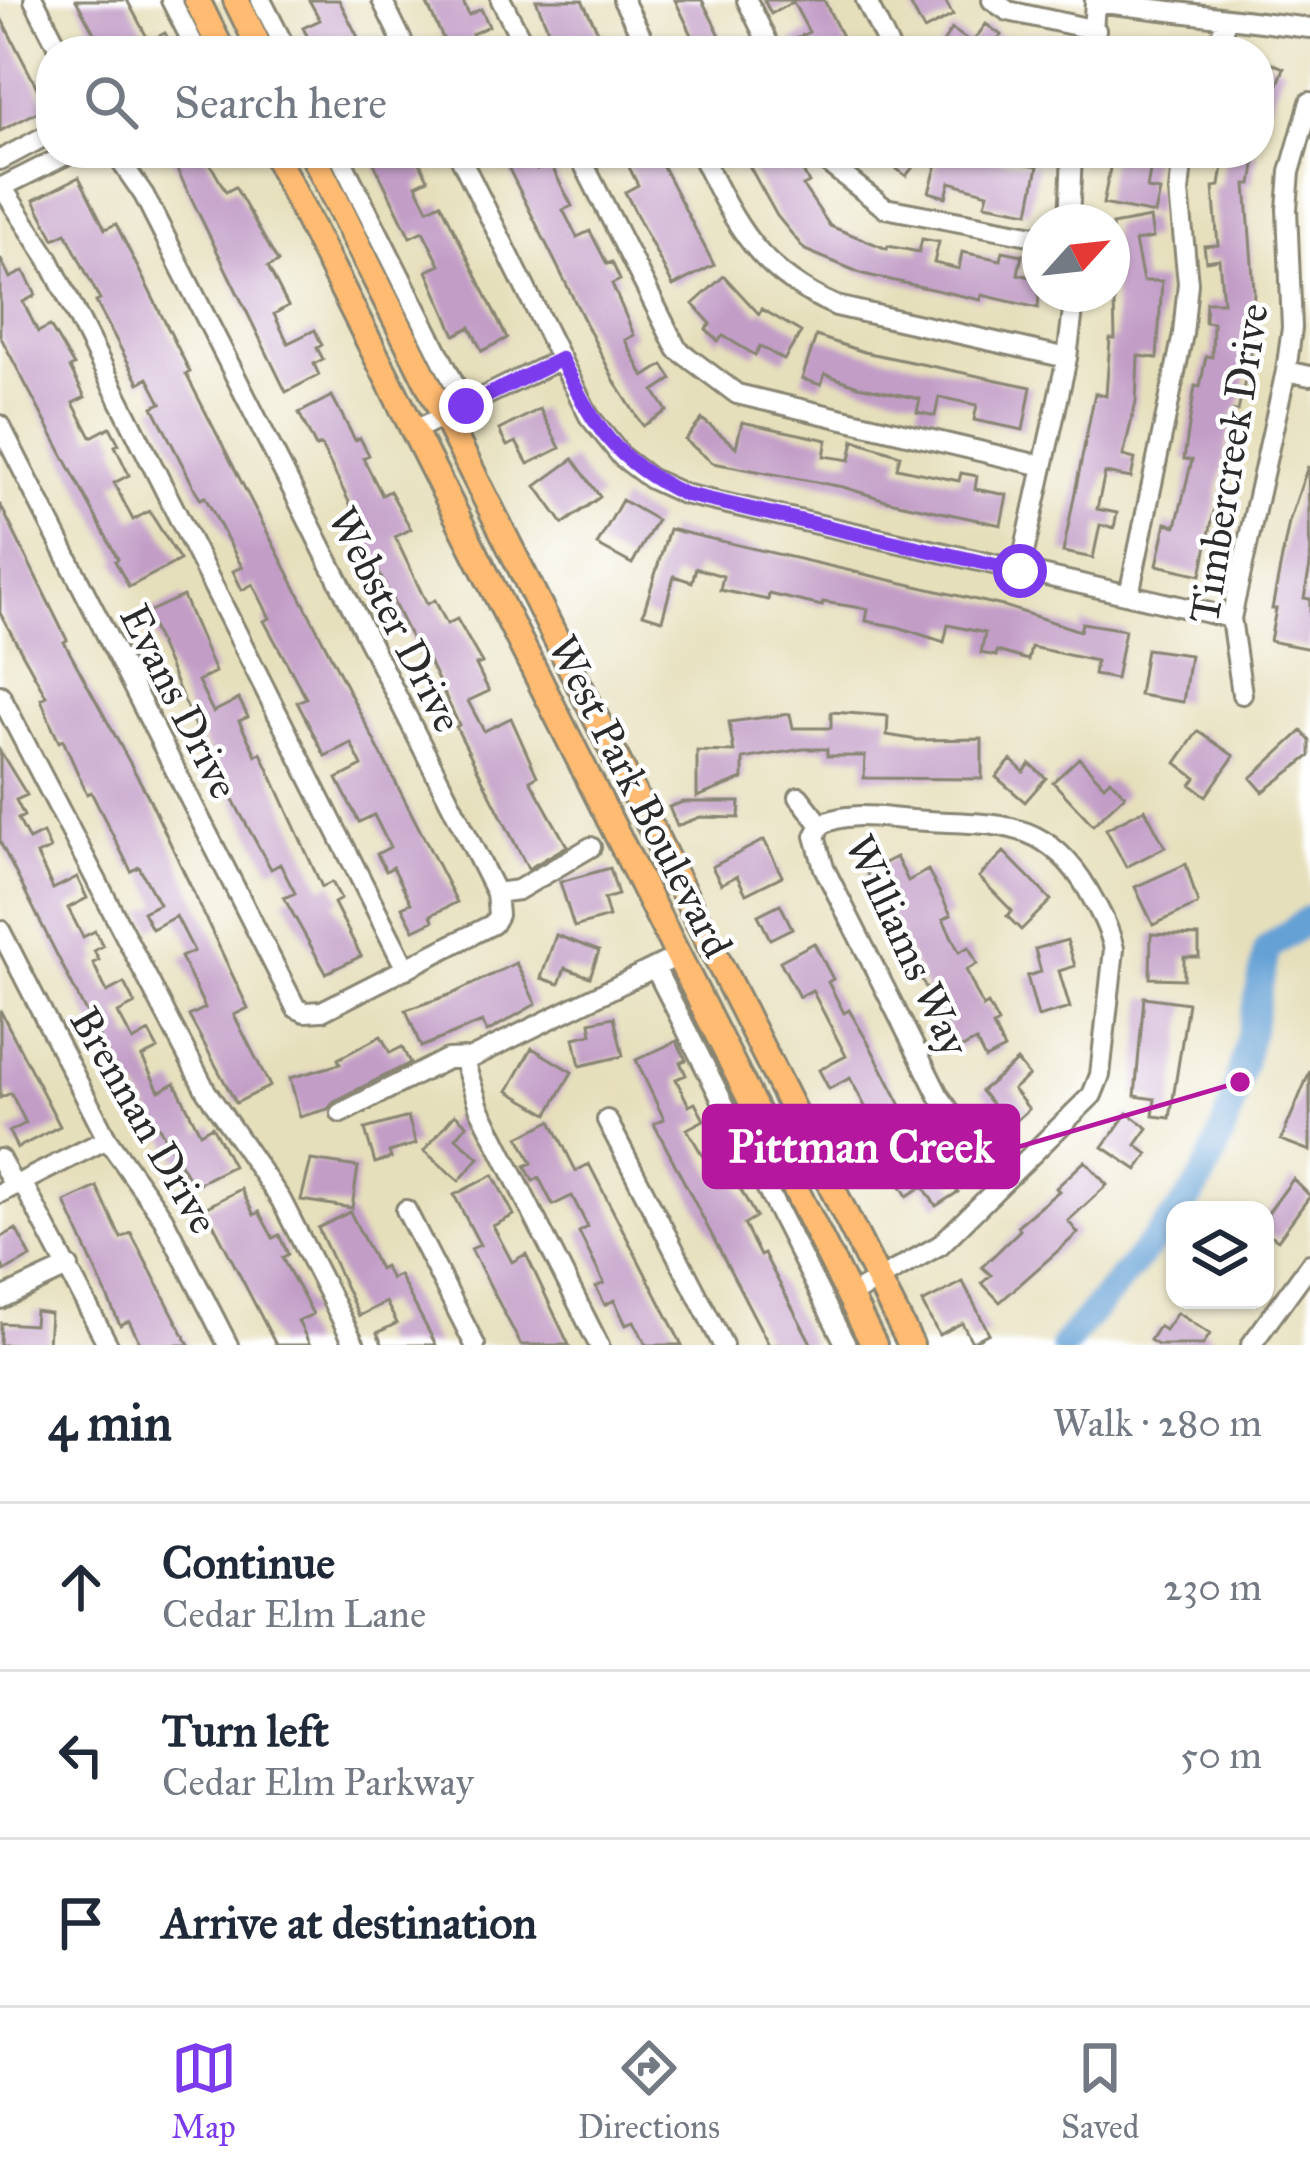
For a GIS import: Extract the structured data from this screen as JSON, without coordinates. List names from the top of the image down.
{
  "streets": {
    "main road": ["West Park Boulevard"],
    "street": [
      "Timbercreek Drive",
      "Webster Drive",
      "Evans Drive",
      "Williams Way",
      "Brennan Drive"
    ]
  },
  "places": ["Pittman Creek"],
  "north": "top right",
  "page": {
    "search": "Search here",
    "heading": ["4 min", "Walk · 280 m"],
    "list": [
      ["Continue", "Cedar Elm Lane", "230 m"],
      ["Turn left", "Cedar Elm Parkway", "50 m"],
      "Arrive at destination"
    ],
    "nav": ["Map", "Directions", "Saved"]
  }
}
